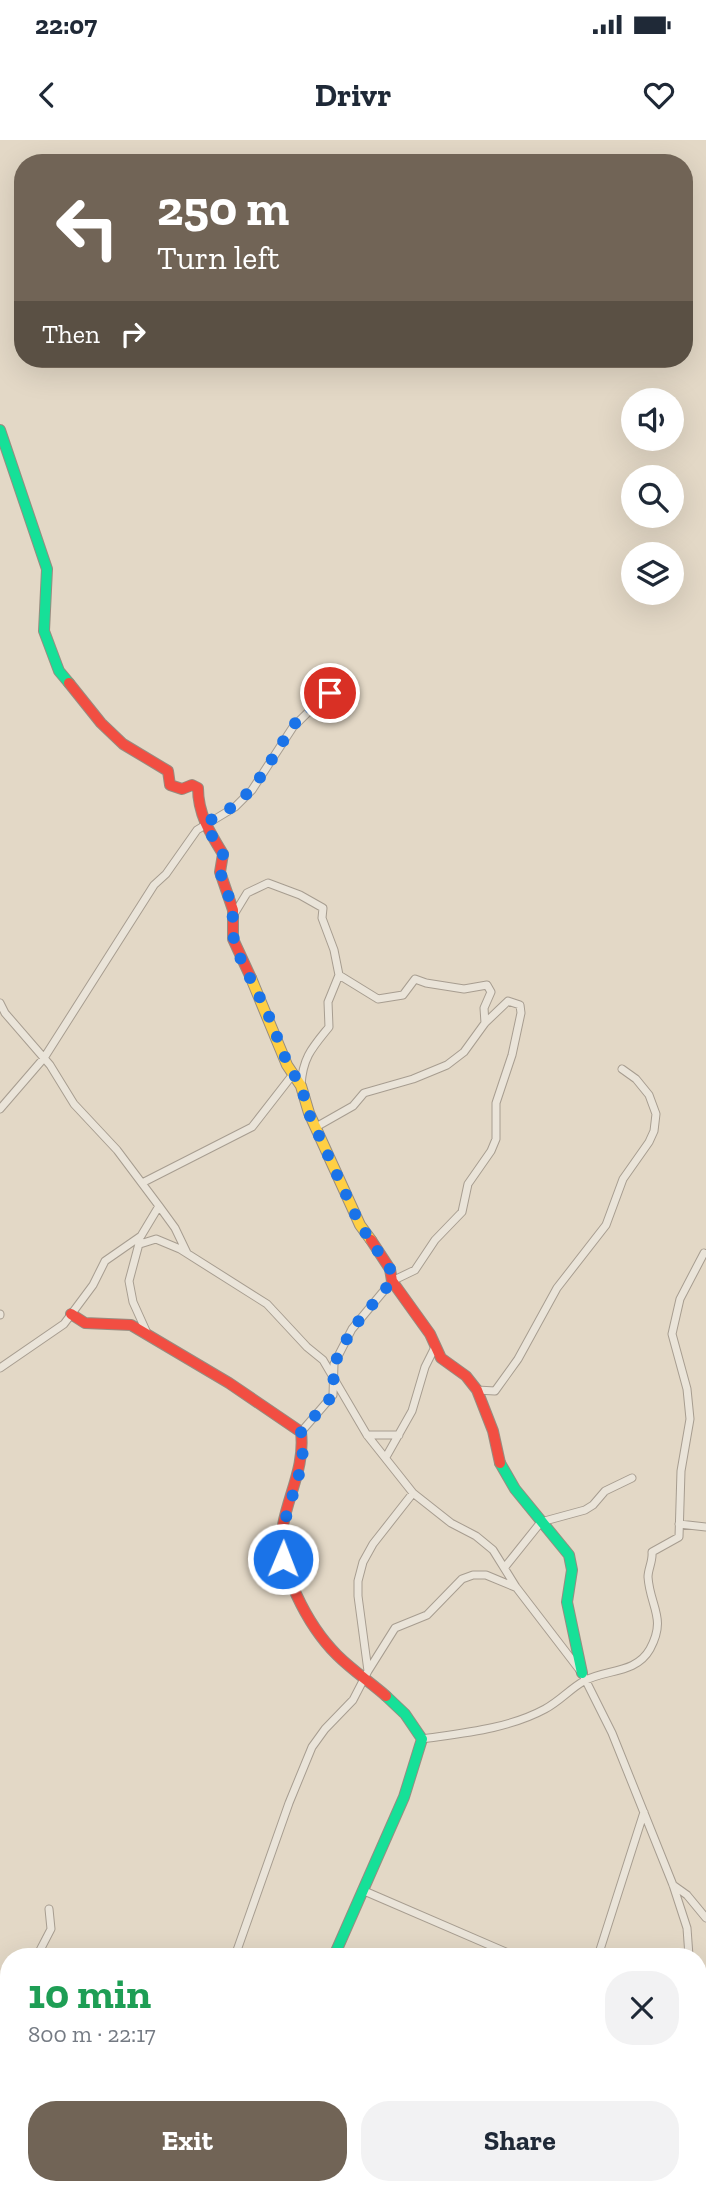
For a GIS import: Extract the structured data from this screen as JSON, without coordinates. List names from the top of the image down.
{
  "page": {
    "status": "22:07",
    "header": "Drivr",
    "turn": ["250 m", "Turn left"],
    "then": "Then",
    "heading": ["10 min", "800 m · 22:17"],
    "buttons": ["Exit", "Share"]
  }
}
